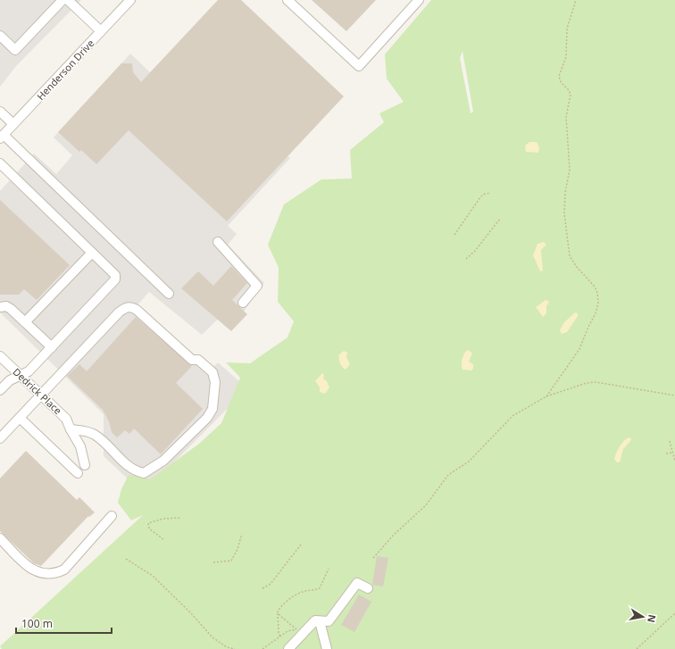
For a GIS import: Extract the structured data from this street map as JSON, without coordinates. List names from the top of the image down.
{
  "streets": {
    "street": ["Henderson Drive", "Dedrick Place"]
  },
  "scale_bar": "100 m",
  "north": "right"
}
